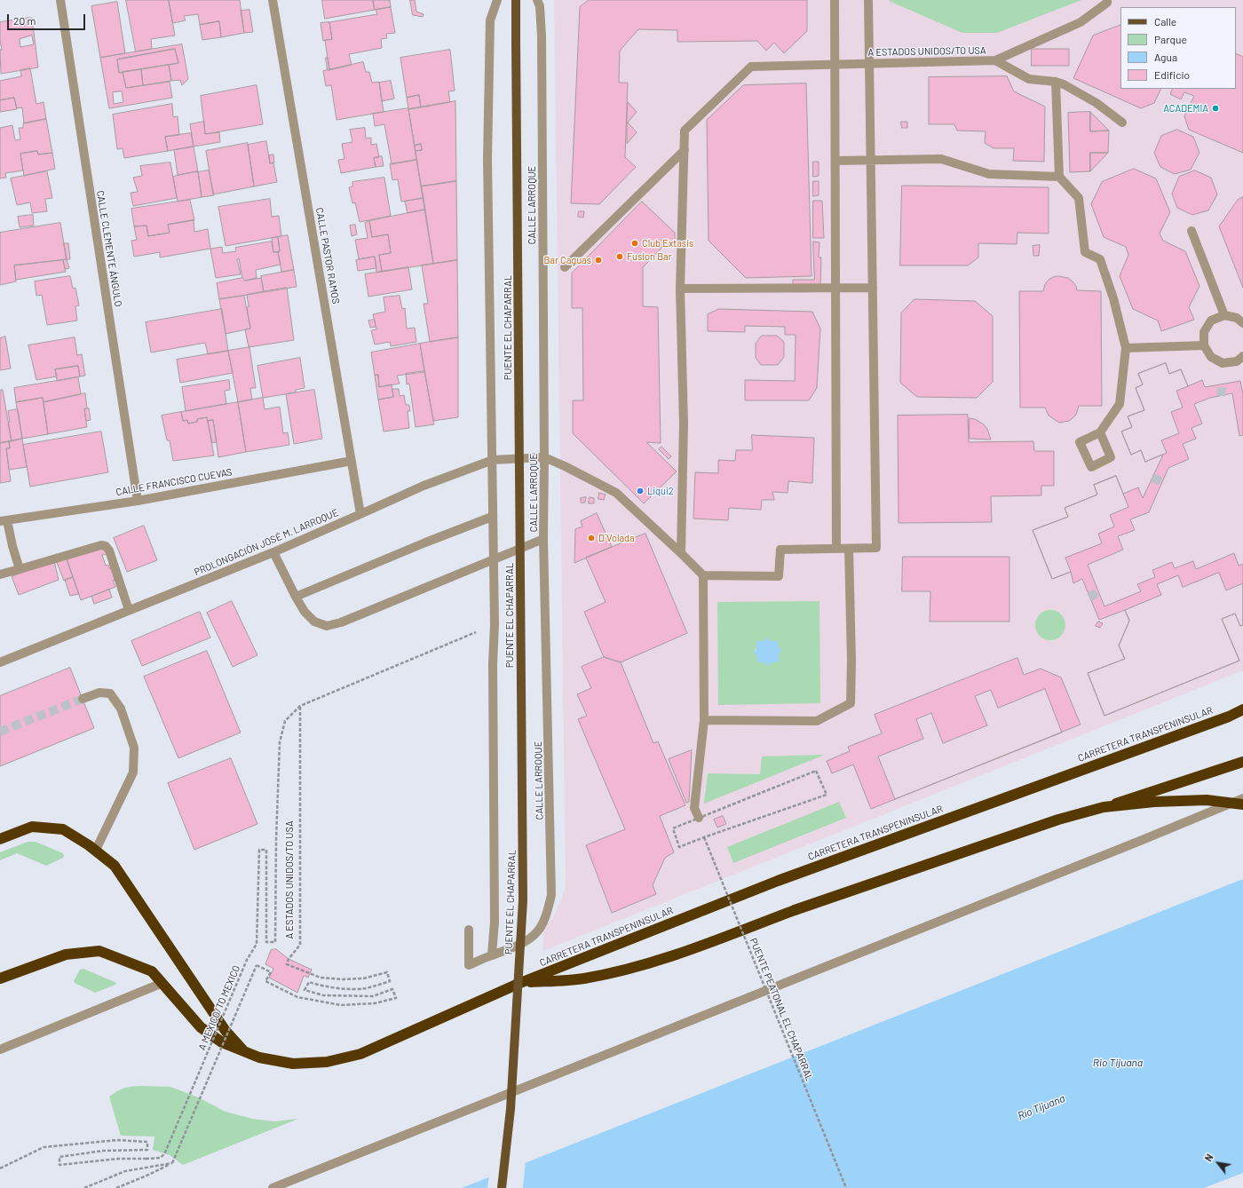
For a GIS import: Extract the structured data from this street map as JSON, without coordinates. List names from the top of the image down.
{
  "streets": {
    "highway": ["CARRETERA TRANSPENINSULAR"],
    "main road": ["PUENTE EL CHAPARRAL"],
    "street": [
      "A ESTADOS UNIDOS/TO USA",
      "CALLE LARROQUE",
      "CALLE CLEMENTE ÁNGULO",
      "CALLE PASTOR RAMOS",
      "CALLE FRANCISCO CUEVAS",
      "PROLONGACIÓN JOSÉ M. LARROQUE"
    ],
    "path": ["A MEXICO/TO MEXICO", "PUENTE PEATONAL EL CHAPARRAL"]
  },
  "crossings": [
    ["A ESTADOS UNIDOS/TO USA", "A MEXICO/TO MEXICO"],
    ["CALLE LARROQUE", "PROLONGACIÓN JOSÉ M. LARROQUE"],
    ["CALLE CLEMENTE ÁNGULO", "CALLE FRANCISCO CUEVAS"],
    ["CALLE PASTOR RAMOS", "CALLE FRANCISCO CUEVAS"],
    ["CALLE PASTOR RAMOS", "PROLONGACIÓN JOSÉ M. LARROQUE"]
  ],
  "water": ["Rio Tijuana", "Río Tijuana"],
  "places": [
    "ACADEMIA",
    "Club Extasis",
    "Fusion Bar",
    "Bar Caguas",
    "Liqui2",
    "D´Volada"
  ],
  "legend": [
    "Calle",
    "Parque",
    "Agua",
    "Edificio"
  ],
  "scale_bar": "20 m",
  "north": "top left"
}
